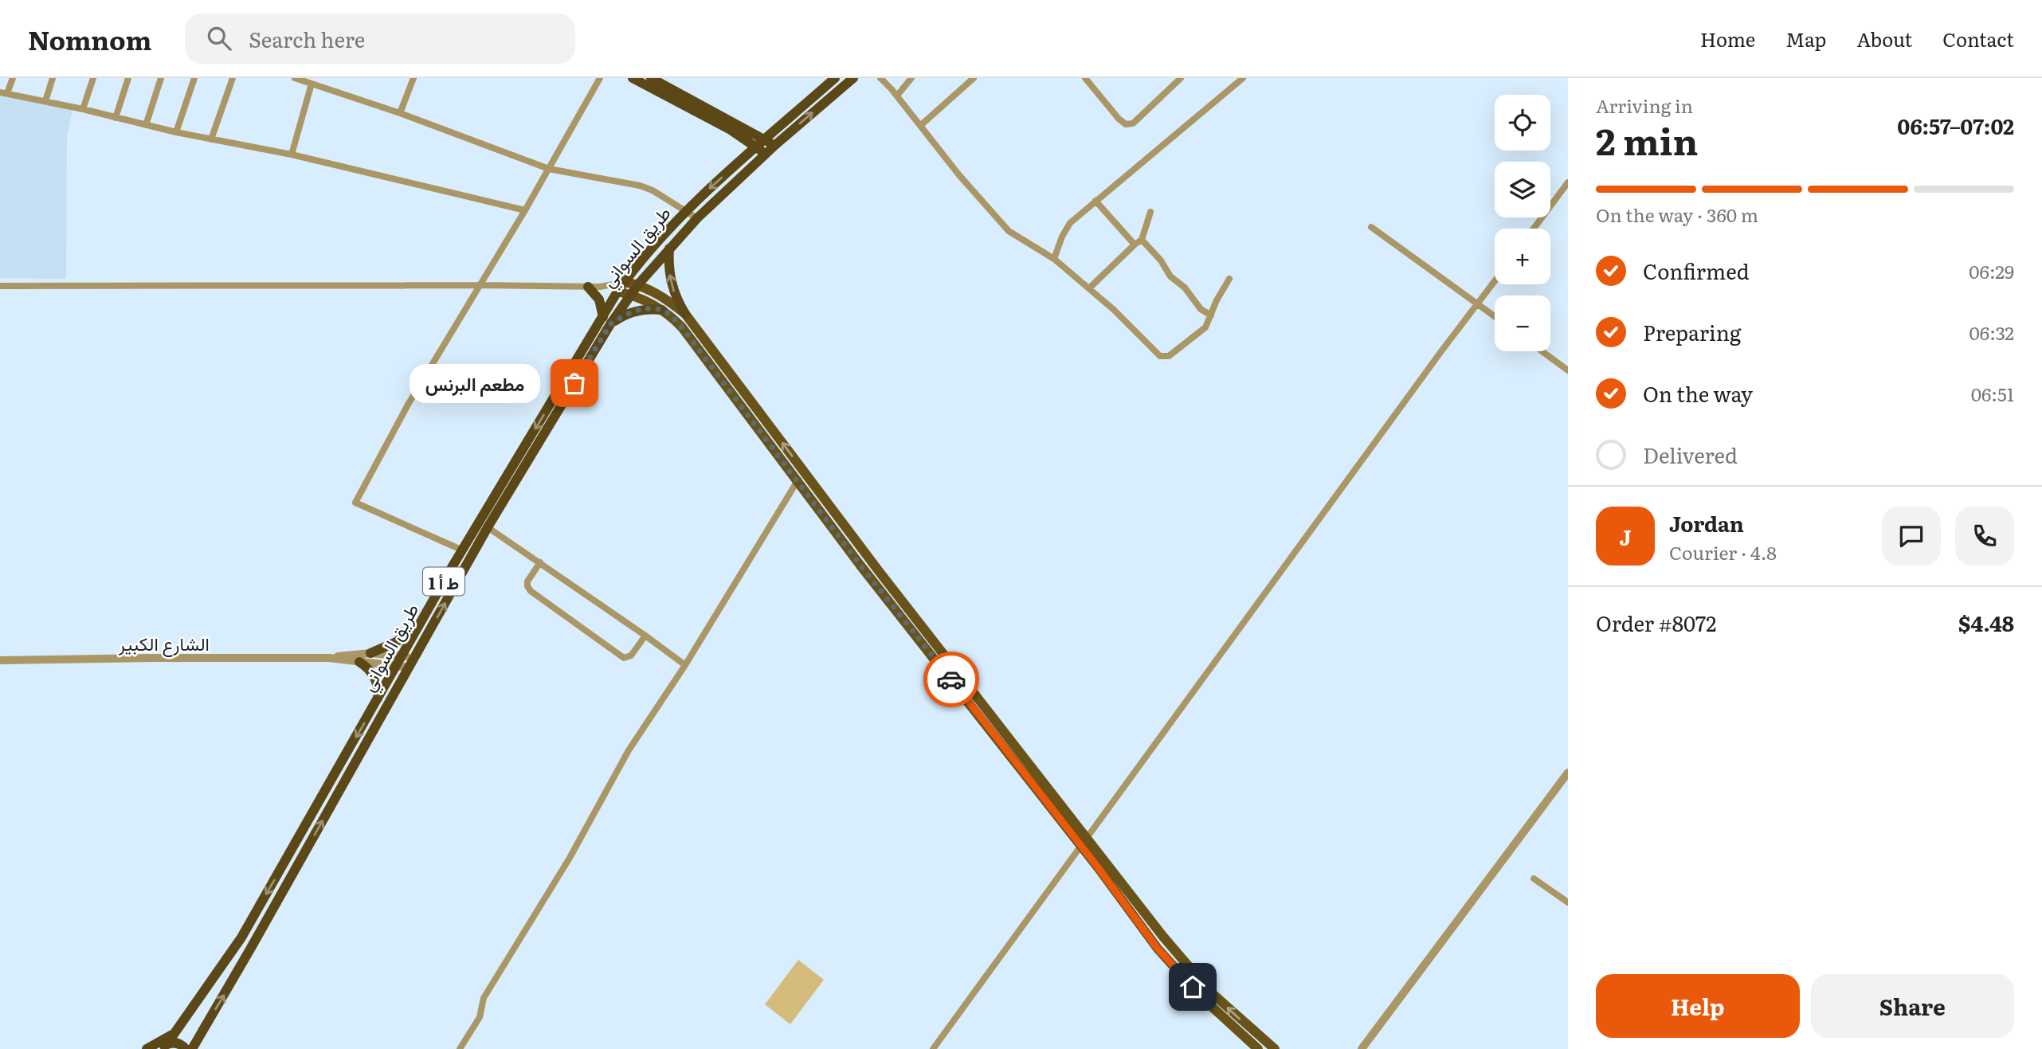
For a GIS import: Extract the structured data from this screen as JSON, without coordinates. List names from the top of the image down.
{
  "streets": {
    "highway": ["طريق السواني", "ط أ 1"],
    "street": ["الشارع الكبير"]
  },
  "crossings": [
    ["طريق السواني", "الشارع الكبير"]
  ],
  "places": ["مطعم البرنس"],
  "page": {
    "header": "Nomnom",
    "search": "Search here",
    "nav": [
      "Home",
      "Map",
      "About",
      "Contact"
    ],
    "heading": ["2 min", "Arriving in", "06:57–07:02"],
    "panel": [
      "Jordan",
      "Courier · 4.8",
      "Order #8072",
      "$4.48"
    ],
    "map_buttons": ["+", "−"],
    "bar": "On the way · 360 m",
    "list": [
      ["Confirmed", "06:29"],
      ["Preparing", "06:32"],
      ["On the way", "06:51"],
      "Delivered"
    ],
    "bubble": "مطعم البرنس",
    "round": "J",
    "buttons": ["Help", "Share"]
  }
}
